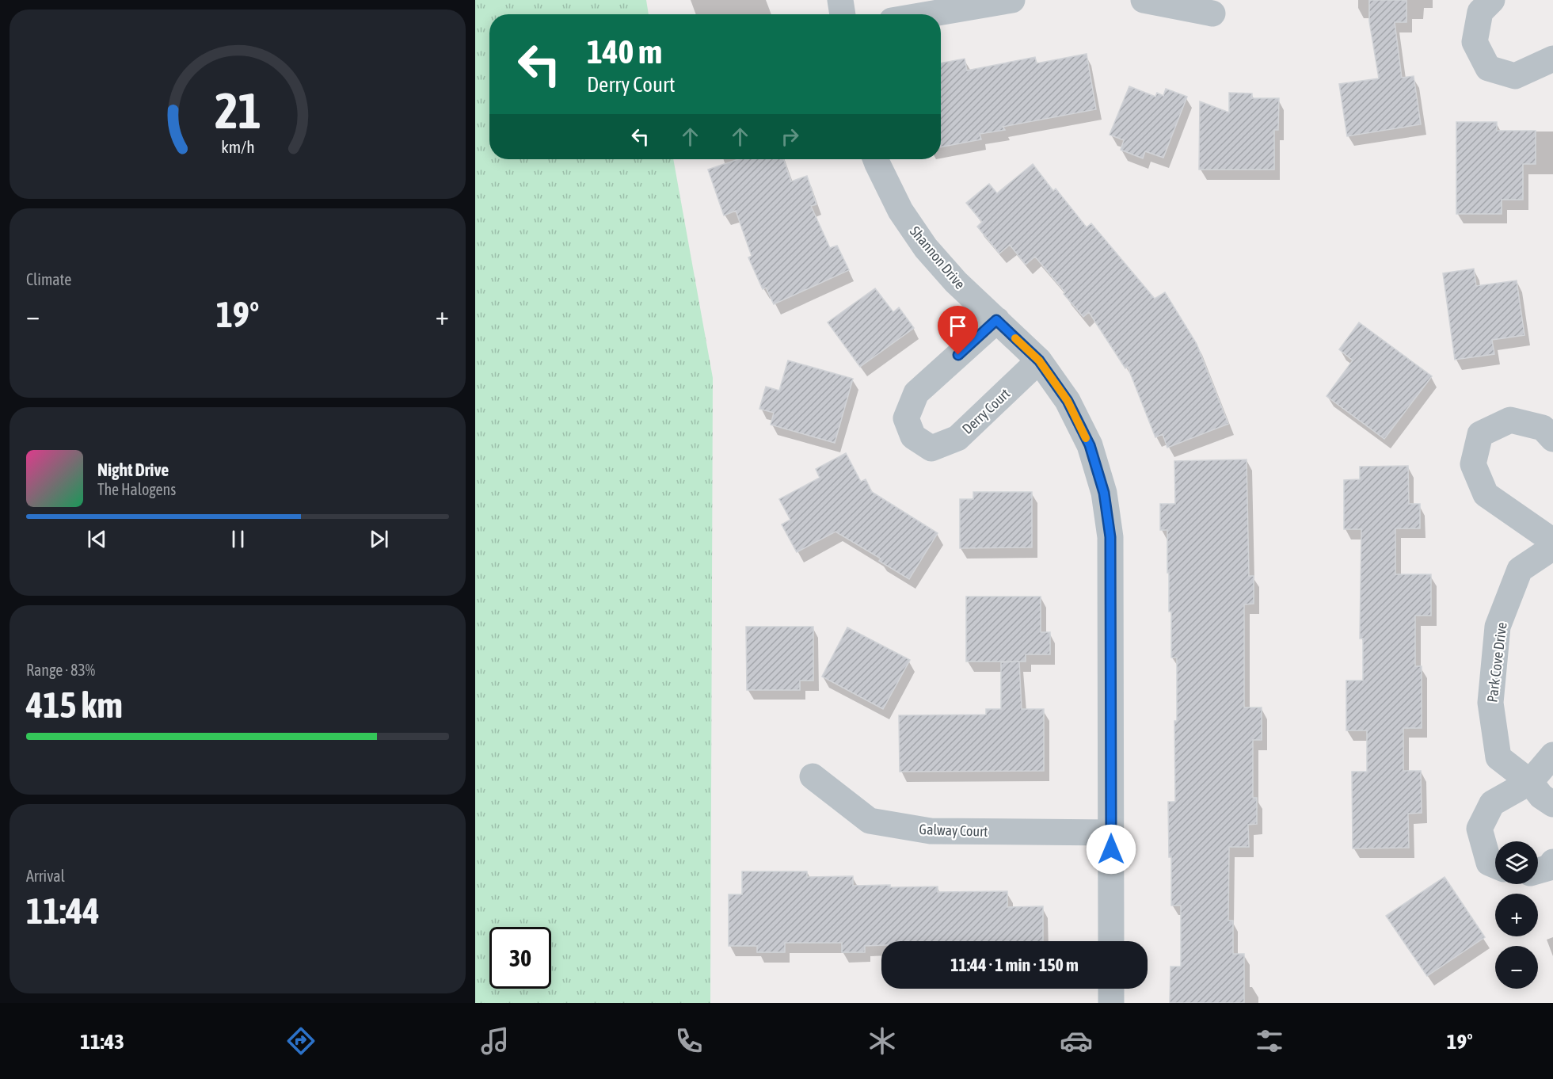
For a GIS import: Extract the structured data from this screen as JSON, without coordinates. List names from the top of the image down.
{
  "streets": {
    "street": [
      "Shannon Drive",
      "Derry Court",
      "Park Cove Drive",
      "Galway Court"
    ]
  },
  "crossings": [
    ["Shannon Drive", "Derry Court"],
    ["Shannon Drive", "Galway Court"]
  ],
  "page": {
    "turn": ["140 m", "Derry Court"],
    "tile": [
      "Climate",
      ["Range · 83%", "415 km"],
      ["Arrival", "11:44"]
    ],
    "heat": ["−", "19°", "+"],
    "song": ["Night Drive", "The Halogens"],
    "map_buttons": ["+", "−"],
    "limit": "30",
    "trip": "11:44 · 1 min · 150 m",
    "tabs": ["11:43", "19°"],
    "gauge": ["21", "km/h"]
  }
}
